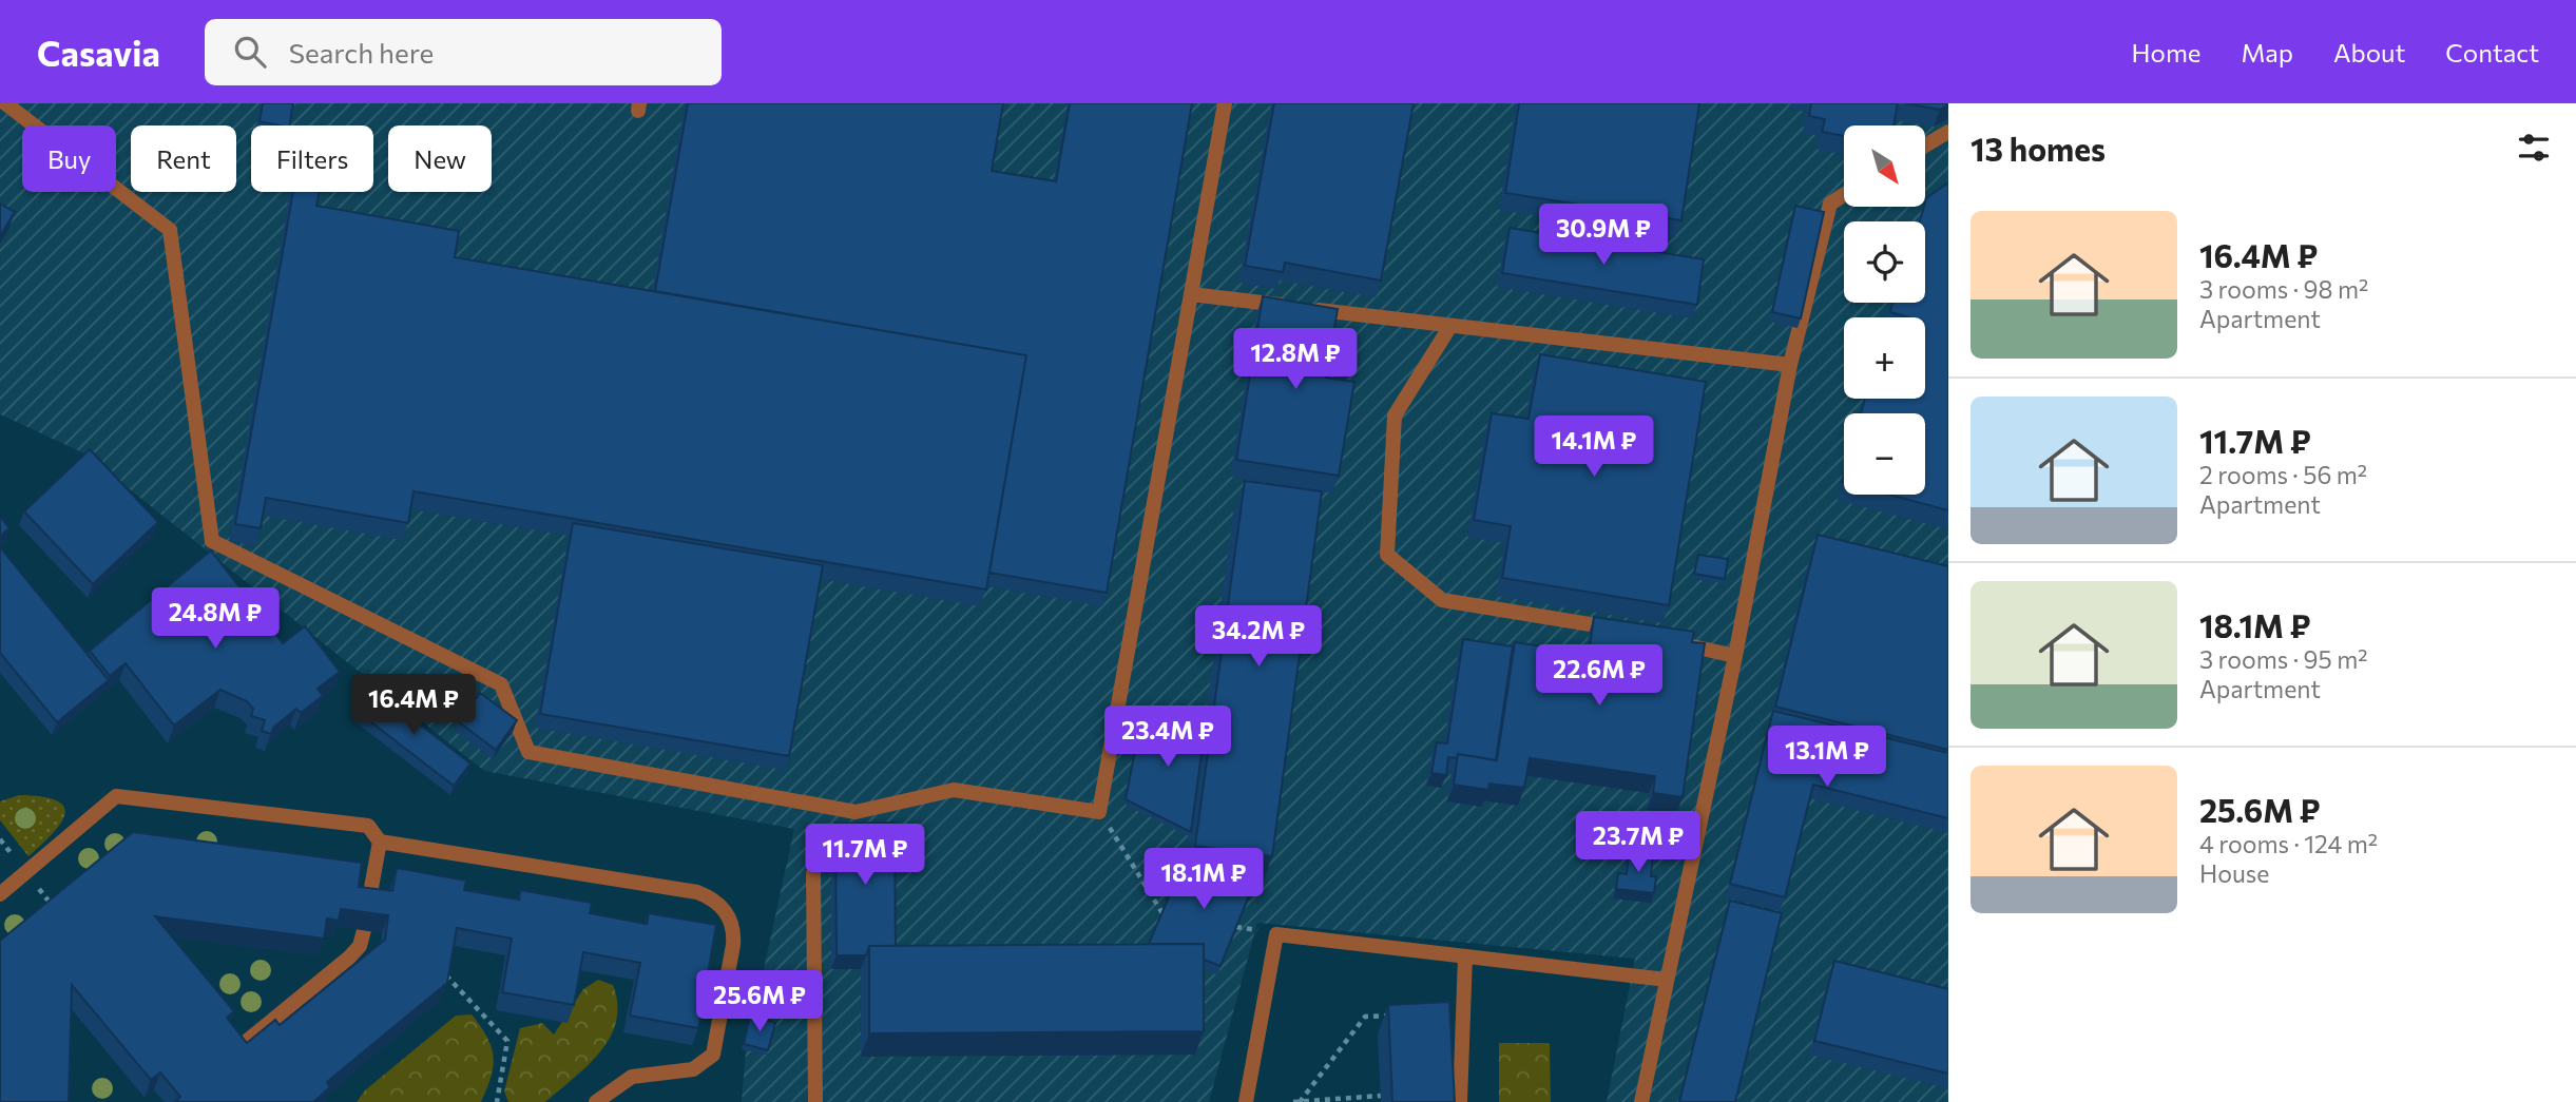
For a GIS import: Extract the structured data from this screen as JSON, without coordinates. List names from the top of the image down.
{
  "north": "bottom right",
  "page": {
    "header": "Casavia",
    "search": "Search here",
    "nav": [
      "Home",
      "Map",
      "About",
      "Contact"
    ],
    "heading": "13 homes",
    "map_buttons": ["+", "−"],
    "chip": [
      "Buy",
      "Rent",
      "Filters",
      "New"
    ],
    "list": [
      {
        "name": "16.4M ₽",
        "note": "3 rooms · 98 m² · Apartment"
      },
      {
        "name": "11.7M ₽",
        "note": "2 rooms · 56 m² · Apartment"
      },
      {
        "name": "18.1M ₽",
        "note": "3 rooms · 95 m² · Apartment"
      },
      {
        "name": "25.6M ₽",
        "note": "4 rooms · 124 m² · House"
      }
    ],
    "price": [
      "30.9M ₽",
      "12.8M ₽",
      "14.1M ₽",
      "24.8M ₽",
      "34.2M ₽",
      "22.6M ₽",
      "16.4M ₽",
      "23.4M ₽",
      "13.1M ₽",
      "23.7M ₽",
      "11.7M ₽",
      "18.1M ₽",
      "25.6M ₽"
    ]
  }
}
